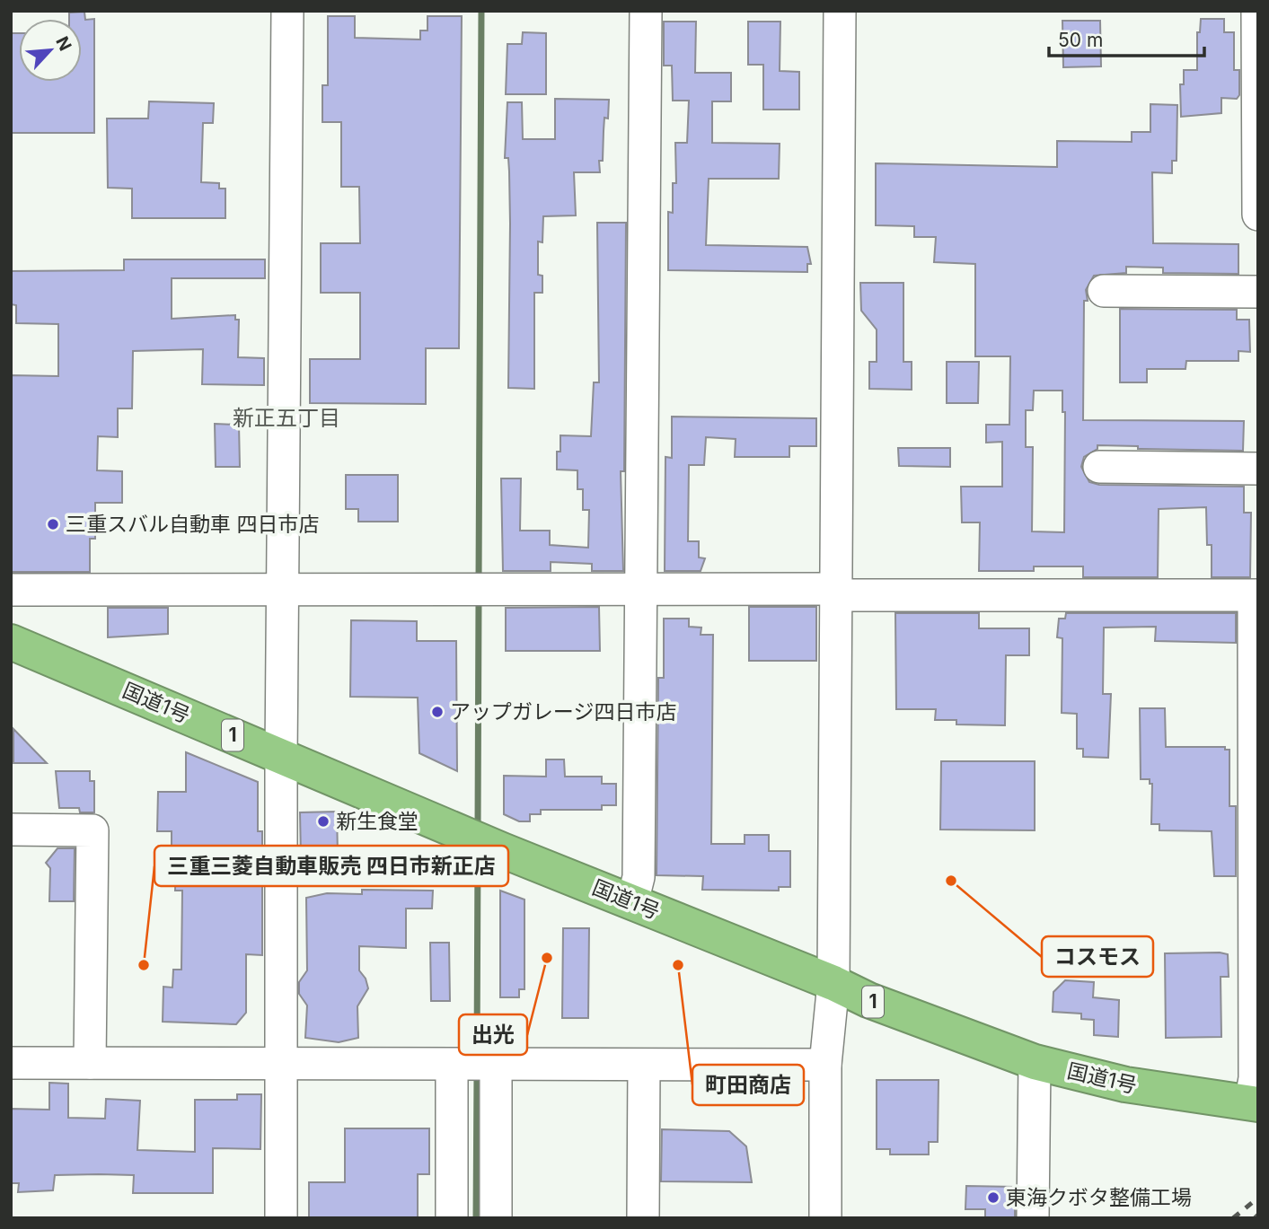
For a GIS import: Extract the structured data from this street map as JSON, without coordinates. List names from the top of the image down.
{
  "streets": {
    "highway": ["国道1号", "1"]
  },
  "districts": ["新正五丁目"],
  "places": [
    "三重スバル自動車 四日市店",
    "アップガレージ四日市店",
    "新生食堂",
    "コスモス",
    "出光",
    "三重三菱自動車販売 四日市新正店",
    "町田商店",
    "東海クボタ整備工場"
  ],
  "scale_bar": "50 m",
  "north": "top right"
}
